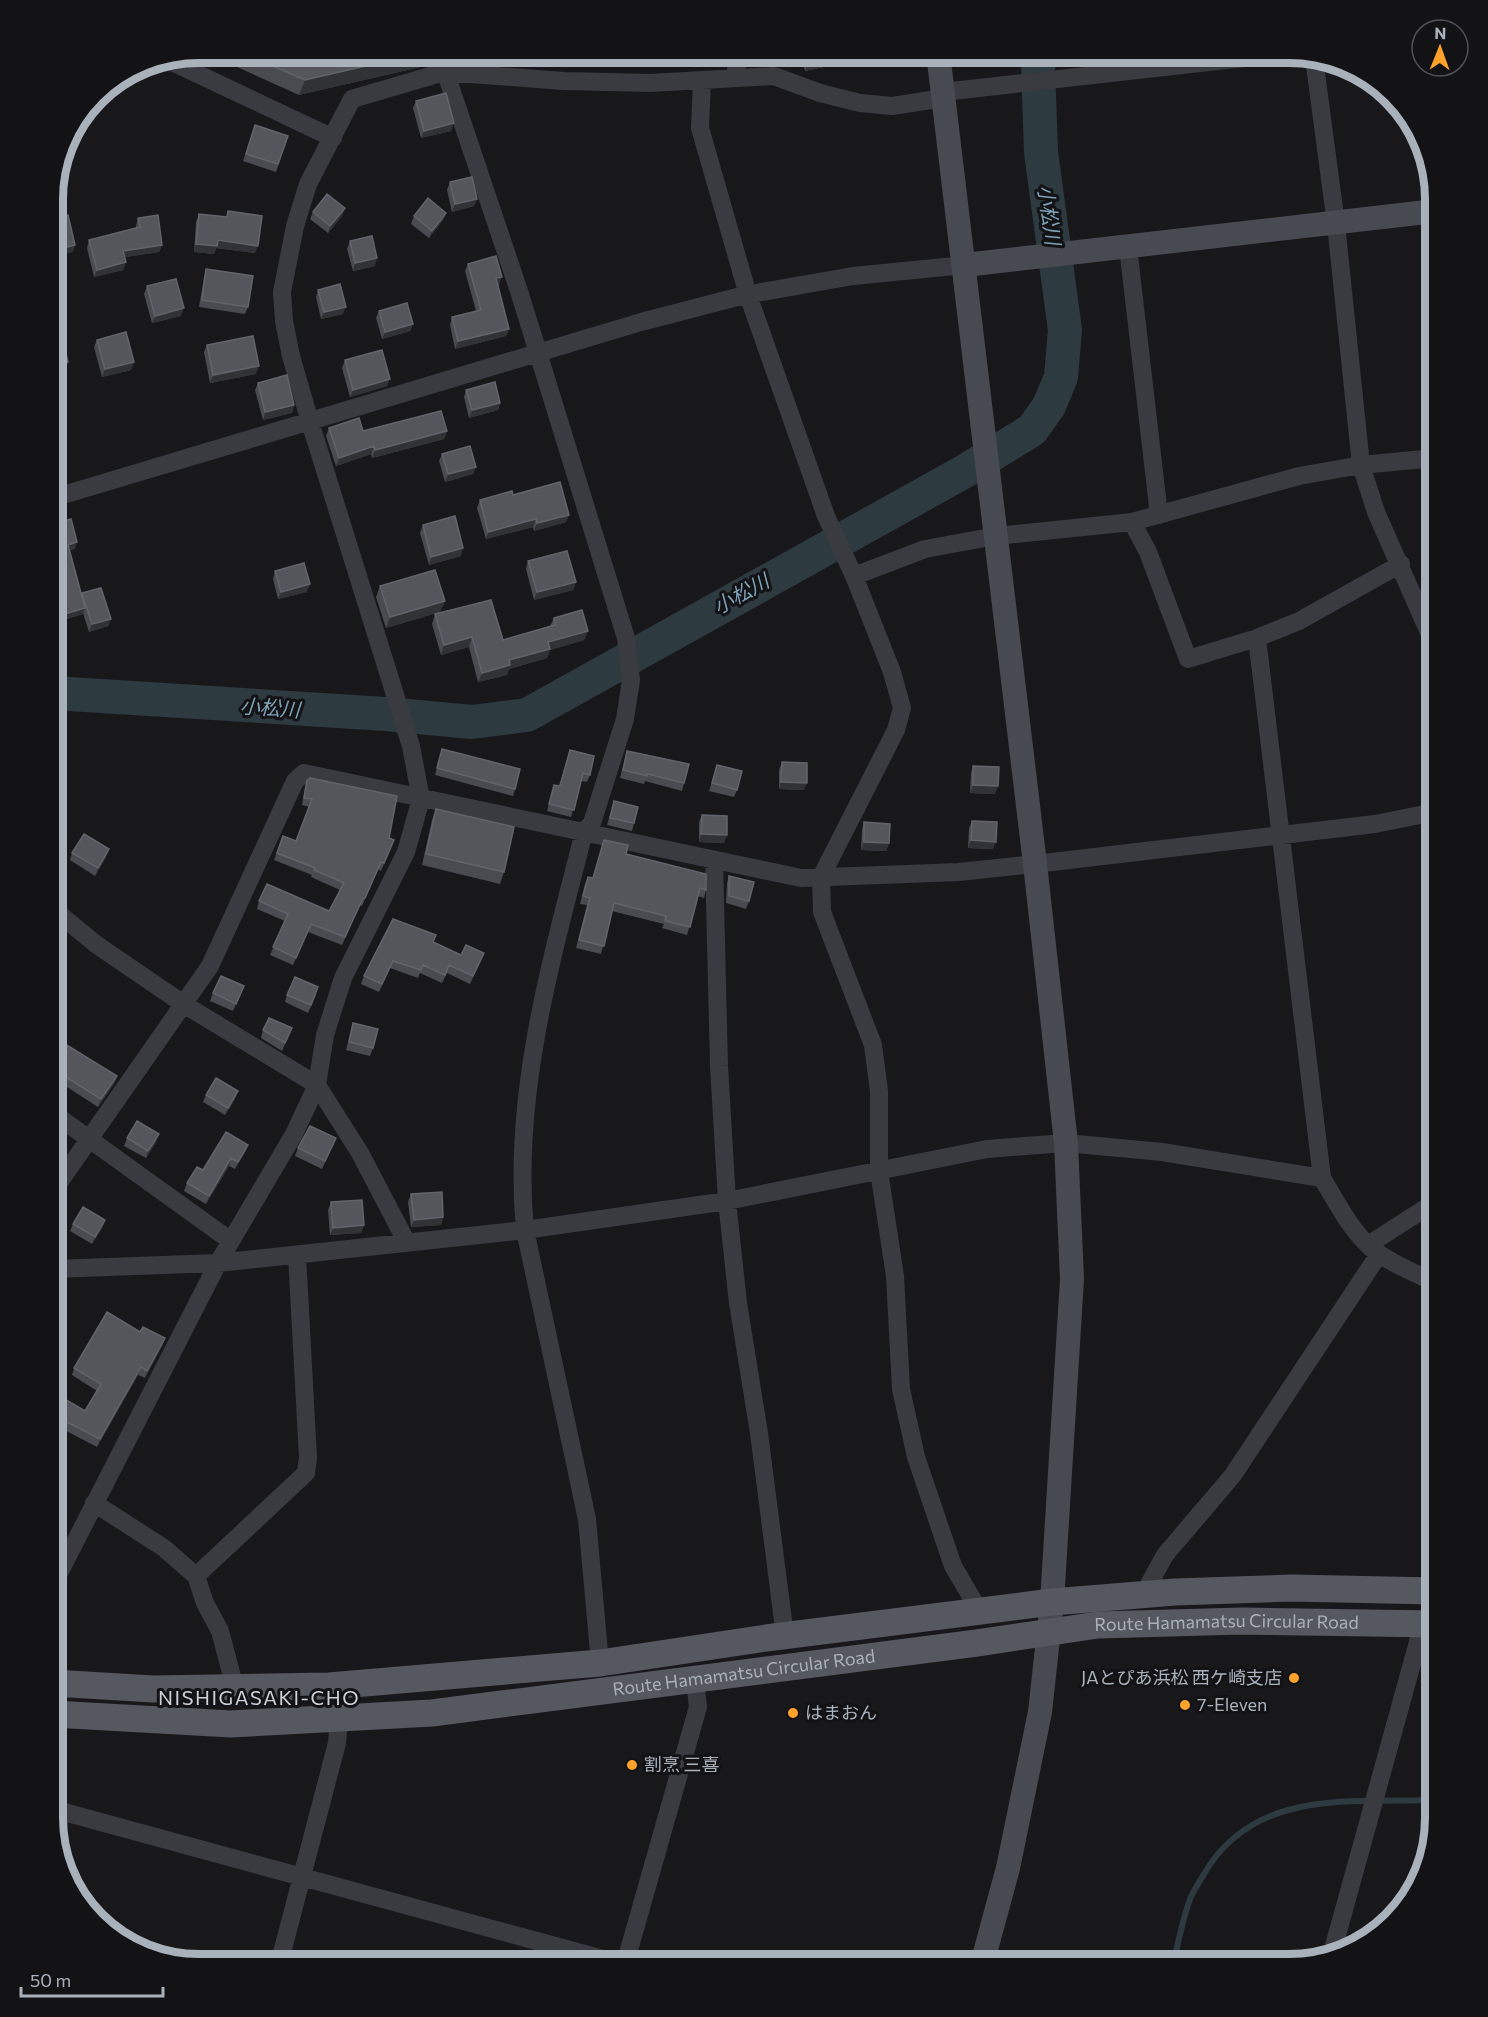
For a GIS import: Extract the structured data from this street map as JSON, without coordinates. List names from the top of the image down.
{
  "streets": {
    "main road": ["Route Hamamatsu Circular Road"]
  },
  "districts": ["NISHIGASAKI-CHO"],
  "water": ["小松川"],
  "places": [
    "JAとぴあ浜松 西ケ崎支店",
    "7-Eleven",
    "はまおん",
    "割烹 三喜"
  ],
  "scale_bar": "50 m",
  "north": "top"
}
